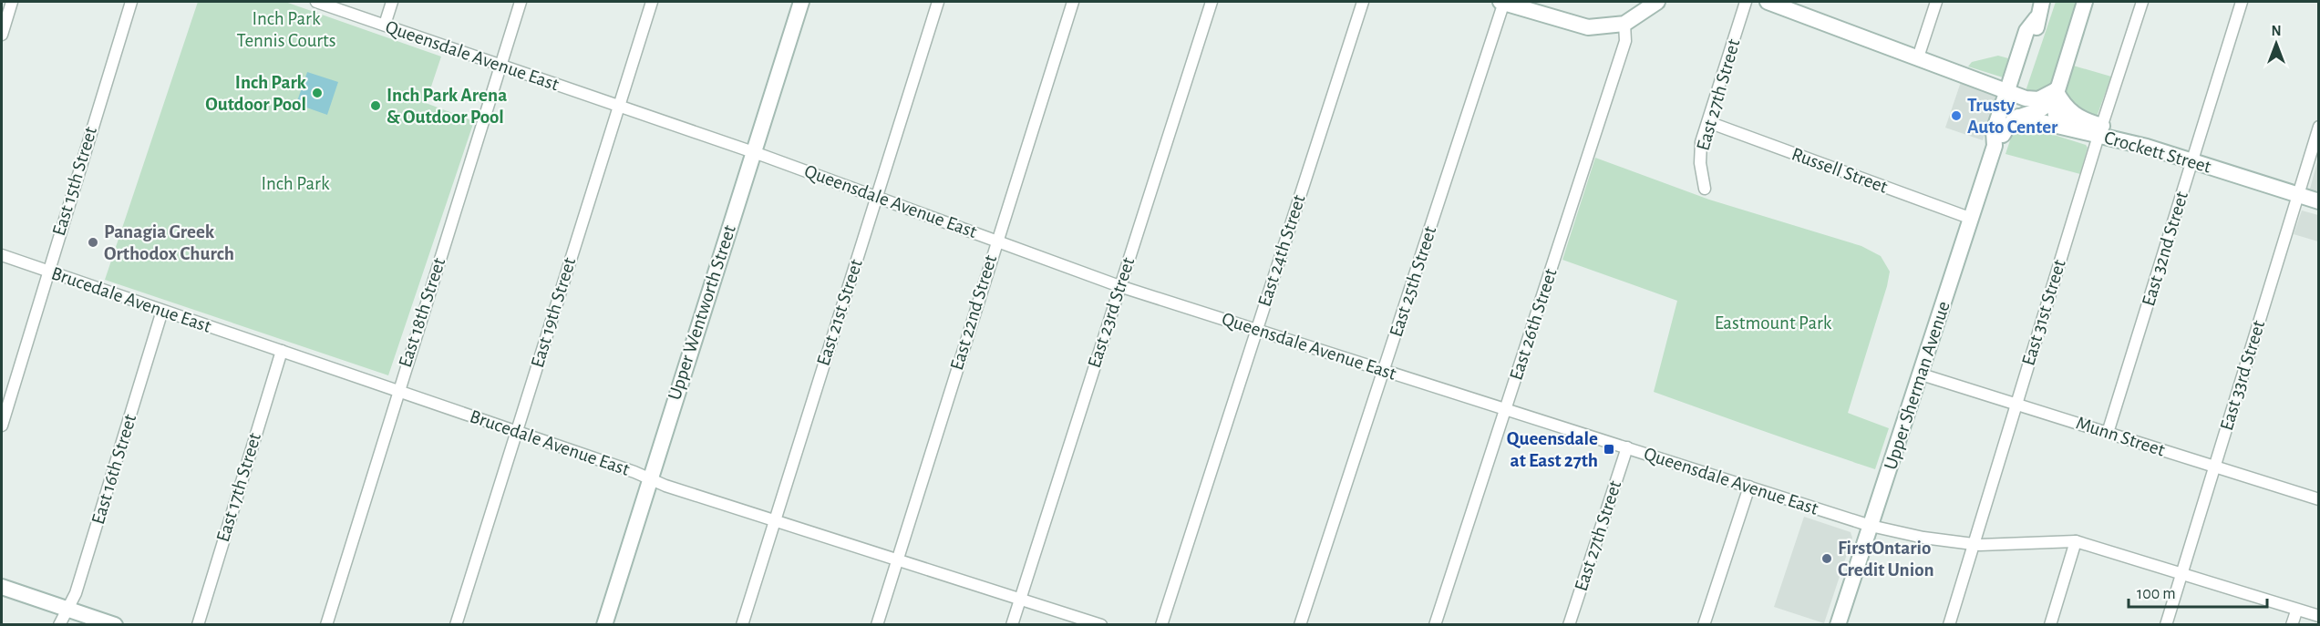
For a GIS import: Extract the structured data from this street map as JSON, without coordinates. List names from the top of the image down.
{
  "streets": {
    "main road": ["Crockett Street", "Upper Wentworth Street", "Upper Sherman Avenue"],
    "street": [
      "Queensdale Avenue East",
      "East 27th Street",
      "Russell Street",
      "East 15th Street",
      "East 32nd Street",
      "East 24th Street",
      "East 25th Street",
      "Brucedale Avenue East",
      "East 18th Street",
      "East 19th Street",
      "East 21st Street",
      "East 22nd Street",
      "East 23rd Street",
      "East 31st Street",
      "East 26th Street",
      "East 33rd Street",
      "Munn Street",
      "East 16th Street",
      "East 17th Street"
    ]
  },
  "crossings": [
    ["Queensdale Avenue East", "East 27th Street"],
    ["Queensdale Avenue East", "East 24th Street"],
    ["Queensdale Avenue East", "East 25th Street"],
    ["Queensdale Avenue East", "East 18th Street"],
    ["Queensdale Avenue East", "East 19th Street"],
    ["Queensdale Avenue East", "Upper Wentworth Street"],
    ["Queensdale Avenue East", "East 21st Street"],
    ["Queensdale Avenue East", "East 22nd Street"],
    ["Queensdale Avenue East", "East 23rd Street"],
    ["Queensdale Avenue East", "East 31st Street"],
    ["Queensdale Avenue East", "East 26th Street"],
    ["Queensdale Avenue East", "East 33rd Street"],
    ["Queensdale Avenue East", "Upper Sherman Avenue"],
    ["East 27th Street", "Russell Street"],
    ["Crockett Street", "East 32nd Street"],
    ["Crockett Street", "East 31st Street"],
    ["Crockett Street", "East 33rd Street"],
    ["Russell Street", "Upper Sherman Avenue"],
    ["East 15th Street", "Brucedale Avenue East"],
    ["East 32nd Street", "Munn Street"],
    ["Brucedale Avenue East", "East 18th Street"],
    ["Brucedale Avenue East", "East 19th Street"],
    ["Brucedale Avenue East", "Upper Wentworth Street"],
    ["Brucedale Avenue East", "East 21st Street"],
    ["Brucedale Avenue East", "East 22nd Street"],
    ["Brucedale Avenue East", "East 23rd Street"],
    ["Brucedale Avenue East", "East 16th Street"],
    ["Brucedale Avenue East", "East 17th Street"],
    ["East 31st Street", "Munn Street"],
    ["East 33rd Street", "Munn Street"],
    ["Upper Sherman Avenue", "Munn Street"]
  ],
  "parks": ["Inch Park Tennis Courts", "Inch Park", "Eastmount Park"],
  "places": {
    "other": [
      "Inch Park Outdoor Pool",
      "Inch Park Arena & Outdoor Pool",
      "Trusty Auto Center",
      "Panagia Greek Orthodox Church",
      "FirstOntario Credit Union"
    ],
    "transit": ["Queensdale at East 27th"]
  },
  "scale_bar": "100 m",
  "north": "top"
}
